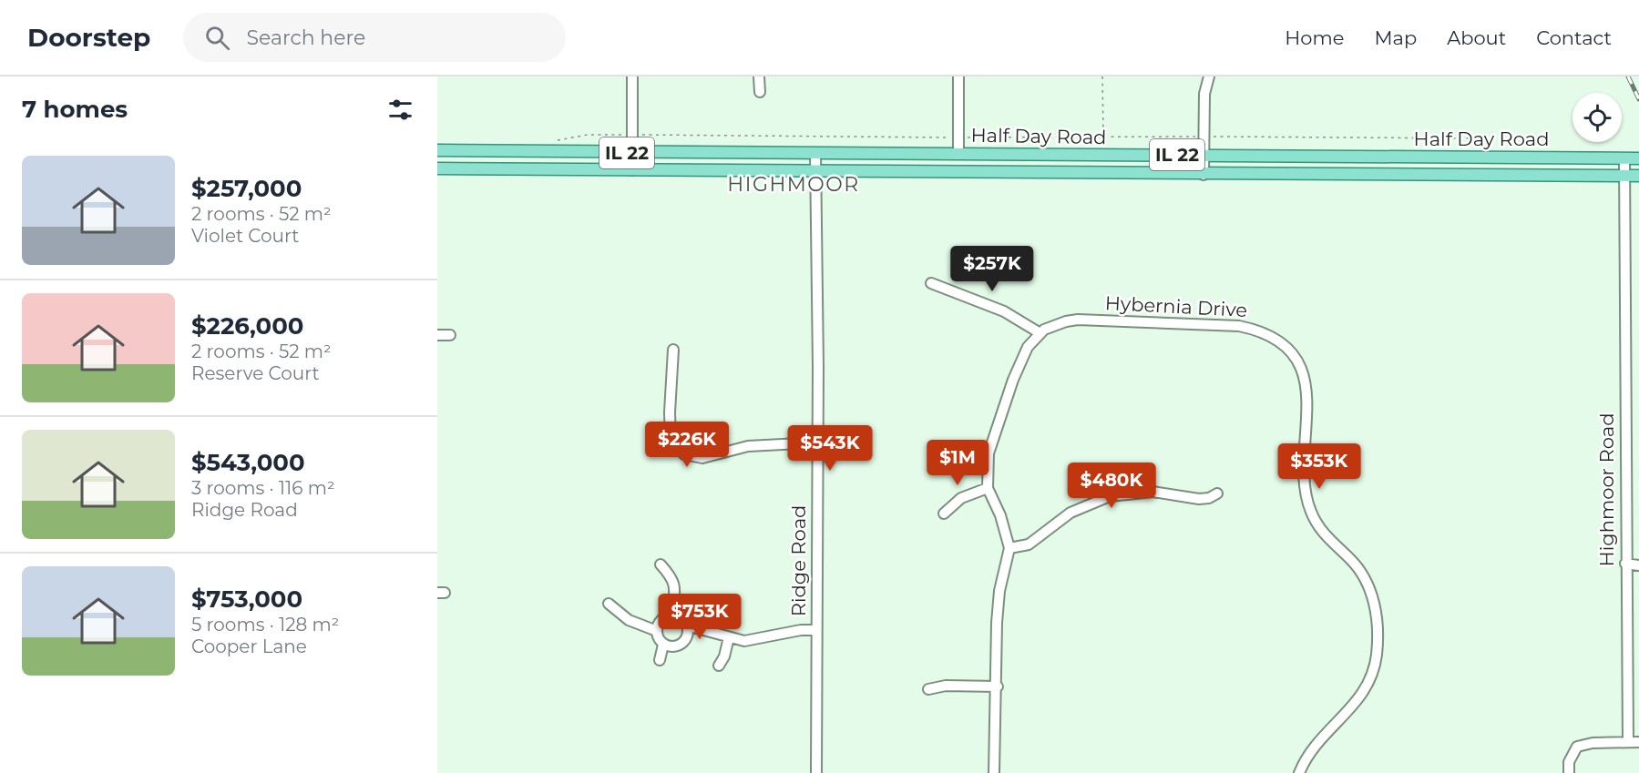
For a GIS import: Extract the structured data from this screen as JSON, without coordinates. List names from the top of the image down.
{
  "streets": {
    "main road": ["Half Day Road", "IL 22"],
    "street": ["Hybernia Drive", "Highmoor Road", "Ridge Road"]
  },
  "crossings": [
    ["Half Day Road", "Highmoor Road"],
    ["Half Day Road", "Ridge Road"]
  ],
  "districts": ["HIGHMOOR"],
  "page": {
    "header": "Doorstep",
    "search": "Search here",
    "nav": [
      "Home",
      "Map",
      "About",
      "Contact"
    ],
    "heading": "7 homes",
    "list": [
      {
        "name": "$257,000",
        "note": "2 rooms · 52 m² · Violet Court"
      },
      {
        "name": "$226,000",
        "note": "2 rooms · 52 m² · Reserve Court"
      },
      {
        "name": "$543,000",
        "note": "3 rooms · 116 m² · Ridge Road"
      },
      {
        "name": "$753,000",
        "note": "5 rooms · 128 m² · Cooper Lane"
      }
    ],
    "price": [
      "$257K",
      "$226K",
      "$543K",
      "$1M",
      "$353K",
      "$480K",
      "$753K"
    ]
  }
}
